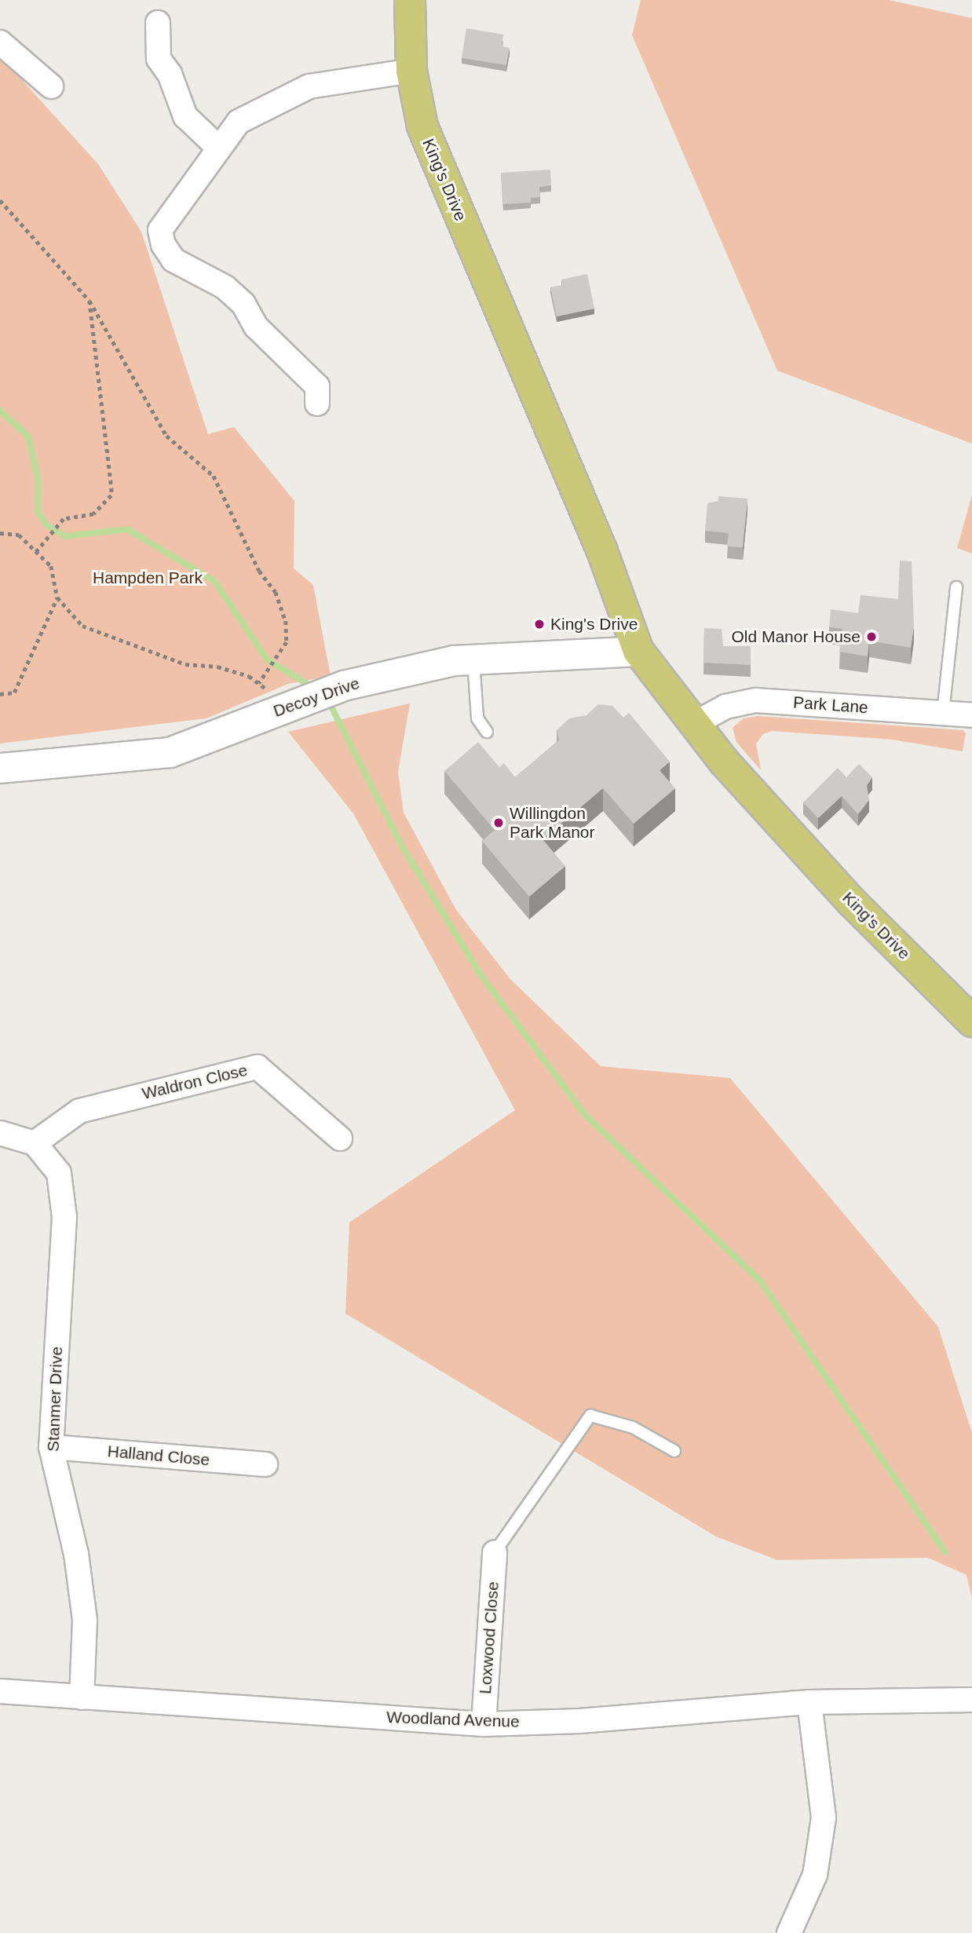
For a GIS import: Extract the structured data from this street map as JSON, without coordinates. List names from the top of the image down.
{
  "streets": {
    "main road": ["King's Drive"],
    "street": [
      "Decoy Drive",
      "Park Lane",
      "Waldron Close",
      "Stanmer Drive",
      "Halland Close",
      "Loxwood Close",
      "Woodland Avenue"
    ]
  },
  "crossings": [
    ["King's Drive", "Decoy Drive"],
    ["King's Drive", "Park Lane"],
    ["Waldron Close", "Stanmer Drive"],
    ["Stanmer Drive", "Halland Close"],
    ["Stanmer Drive", "Woodland Avenue"],
    ["Loxwood Close", "Woodland Avenue"]
  ],
  "parks": ["Hampden Park"],
  "places": ["King's Drive", "Old Manor House", "Willingdon Park Manor"]
}
